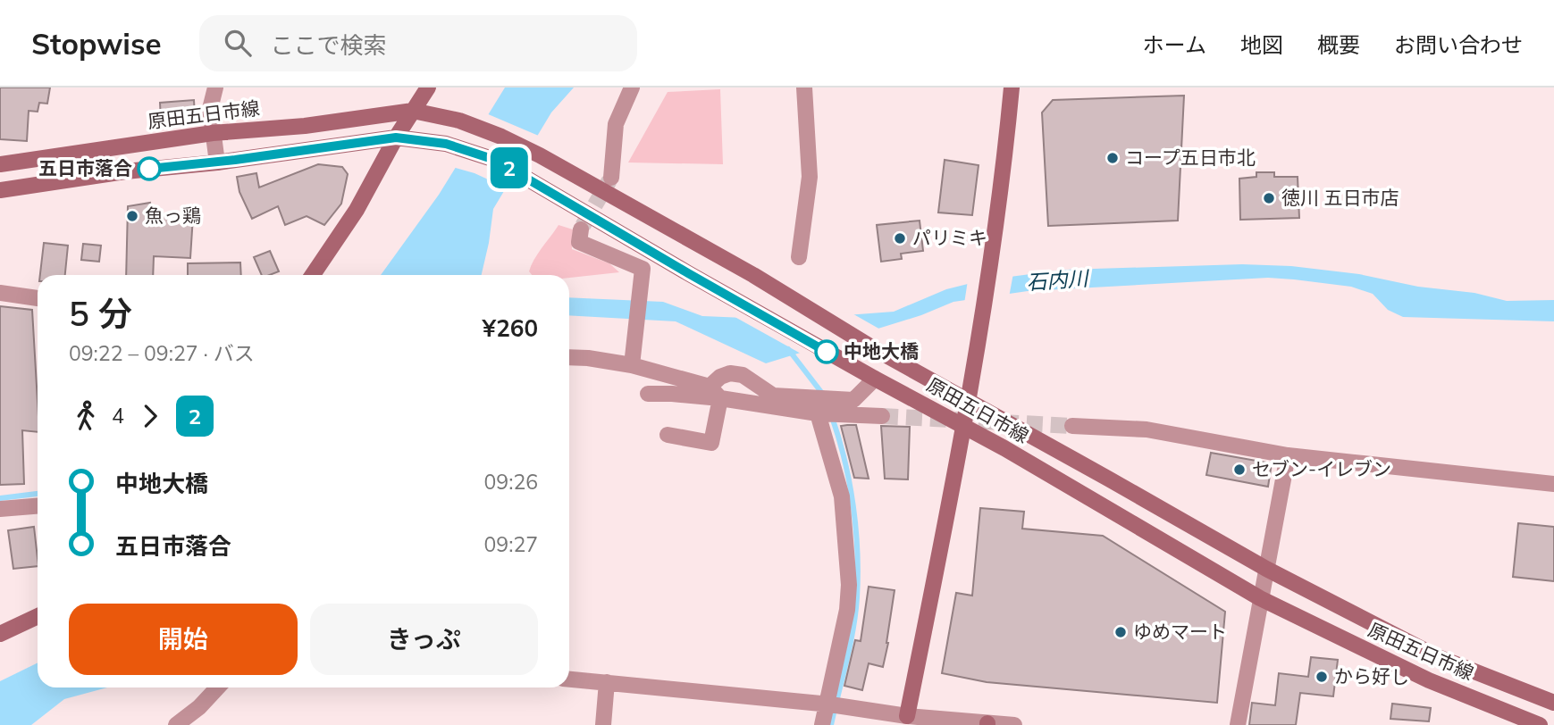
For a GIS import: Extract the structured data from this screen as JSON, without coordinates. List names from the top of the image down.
{
  "streets": {
    "main road": ["原田五日市線"]
  },
  "water": ["石内川"],
  "places": [
    "コープ五日市北",
    "五日市落合",
    "徳川 五日市店",
    "魚っ鶏",
    "パリミキ",
    "中地大橋",
    "セブン-イレブン",
    "ゆめマート",
    "から好し"
  ],
  "lines": ["bus line 2"],
  "page": {
    "header": "Stopwise",
    "search": "ここで検索",
    "nav": [
      "ホーム",
      "地図",
      "概要",
      "お問い合わせ"
    ],
    "on_map": "2",
    "heading": ["5 分", "09:22 – 09:27 · バス", "¥260"],
    "legs": ["4", "2"],
    "list": [
      {
        "name": "中地大橋",
        "value": "09:26"
      },
      {
        "name": "五日市落合",
        "value": "09:27"
      }
    ],
    "buttons": ["開始", "きっぷ"]
  }
}
